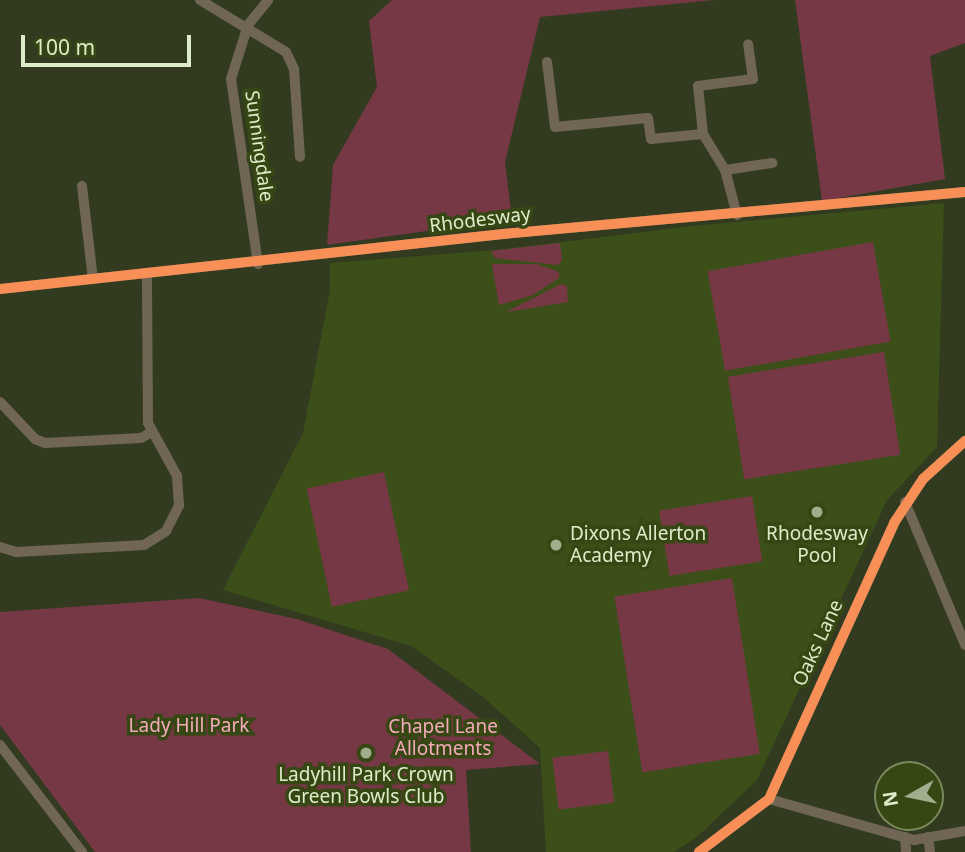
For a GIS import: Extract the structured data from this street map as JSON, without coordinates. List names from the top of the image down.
{
  "streets": {
    "street": ["Sunningdale", "Rhodesway", "Oaks Lane"]
  },
  "crossings": [
    ["Sunningdale", "Rhodesway"]
  ],
  "parks": ["Lady Hill Park", "Chapel Lane Allotments"],
  "places": ["Rhodesway Pool", "Dixons Allerton Academy", "Ladyhill Park Crown Green Bowls Club"],
  "scale_bar": "100 m",
  "north": "left"
}
